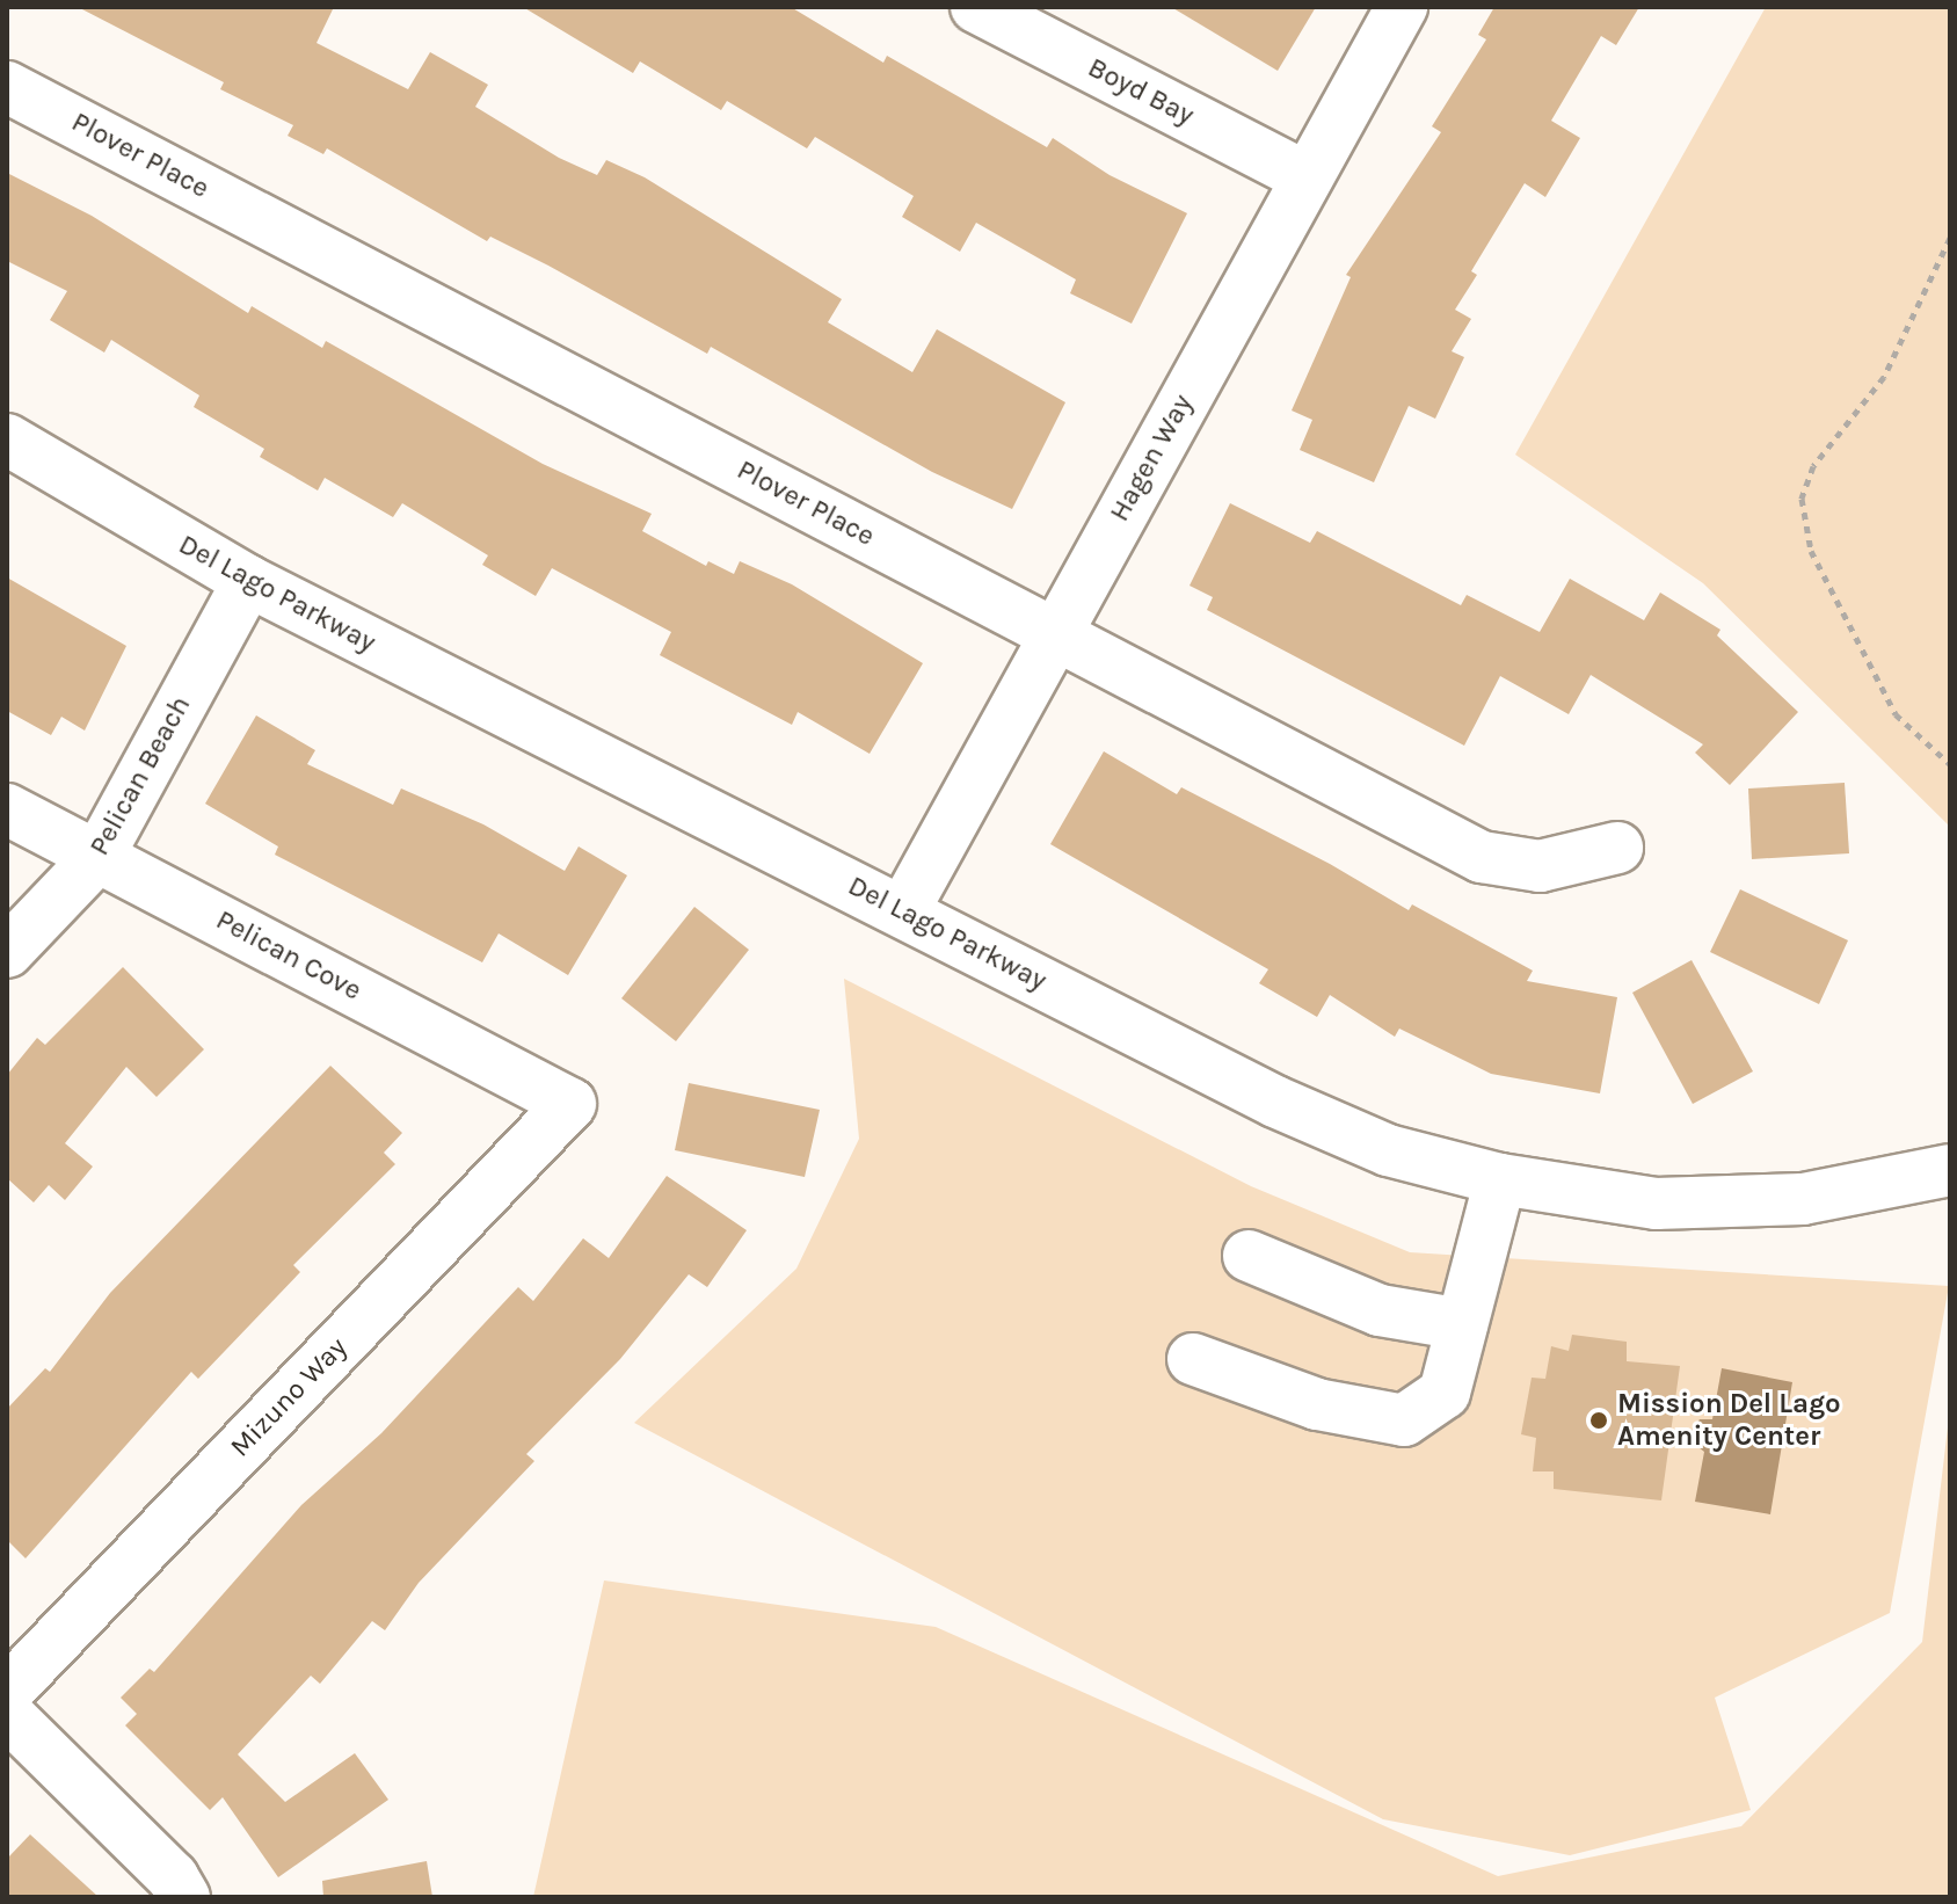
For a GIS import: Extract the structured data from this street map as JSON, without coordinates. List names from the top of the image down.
{
  "streets": {
    "street": [
      "Boyd Bay",
      "Plover Place",
      "Hagen Way",
      "Del Lago Parkway",
      "Pelican Beach",
      "Pelican Cove",
      "Mizuno Way"
    ]
  },
  "crossings": [
    ["Boyd Bay", "Hagen Way"],
    ["Plover Place", "Hagen Way"],
    ["Hagen Way", "Del Lago Parkway"],
    ["Del Lago Parkway", "Pelican Beach"],
    ["Pelican Beach", "Pelican Cove"],
    ["Pelican Cove", "Mizuno Way"]
  ],
  "places": ["Mission Del Lago Amenity Center"]
}
